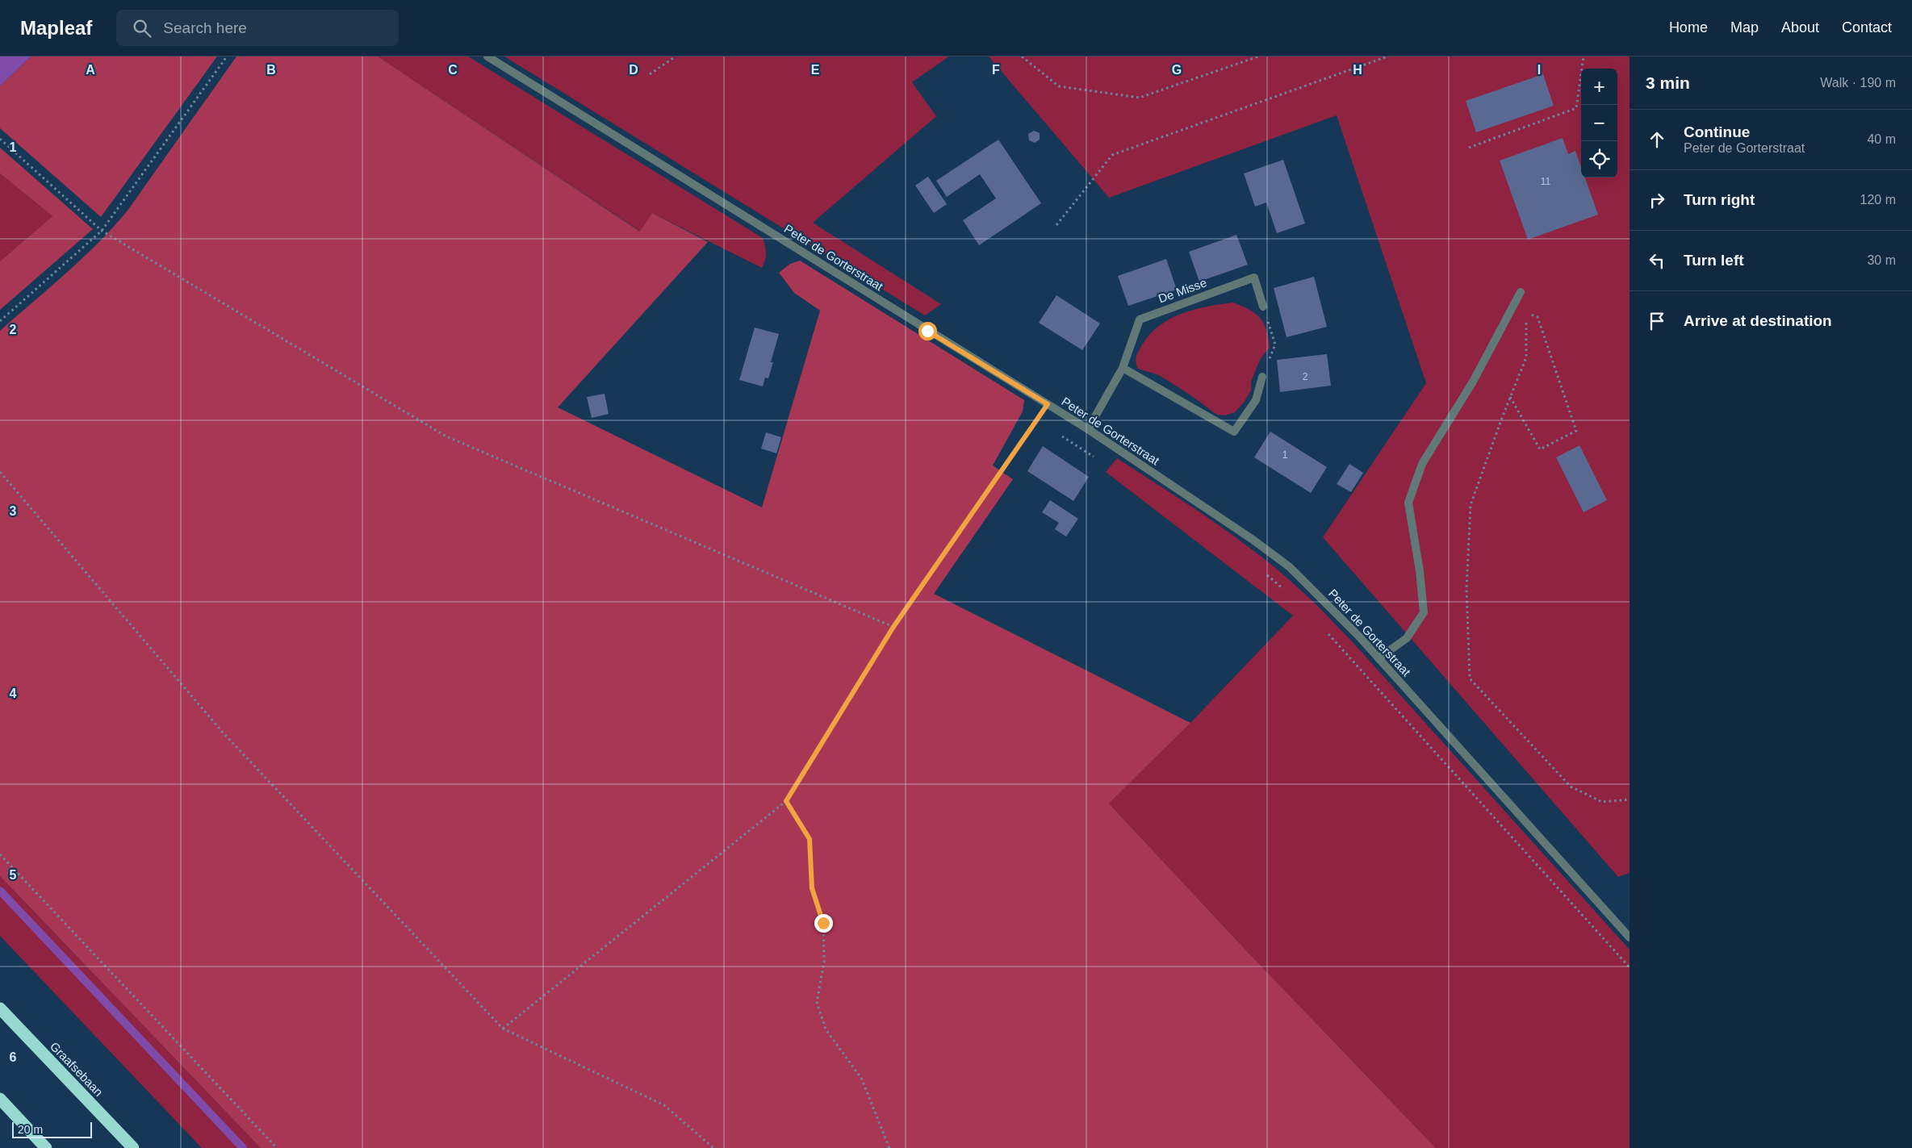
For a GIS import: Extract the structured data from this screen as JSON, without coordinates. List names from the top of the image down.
{
  "streets": {
    "highway": ["Graafsebaan"],
    "street": ["Peter de Gorterstraat", "De Misse"]
  },
  "crossings": [
    ["Peter de Gorterstraat", "De Misse"]
  ],
  "house_numbers": ["11", "2", "1"],
  "scale_bar": "20 m",
  "page": {
    "header": "Mapleaf",
    "search": "Search here",
    "nav": [
      "Home",
      "Map",
      "About",
      "Contact"
    ],
    "heading": ["3 min", "Walk · 190 m"],
    "map_buttons": ["+", "−"],
    "list": [
      ["Continue", "Peter de Gorterstraat", "40 m"],
      ["Turn right", "120 m"],
      ["Turn left", "30 m"],
      "Arrive at destination"
    ],
    "scale": "20 m"
  },
  "grid": {
    "columns": [
      "A",
      "B",
      "C",
      "D",
      "E",
      "F",
      "G",
      "H",
      "I"
    ],
    "rows": [
      "1",
      "2",
      "3",
      "4",
      "5",
      "6"
    ]
  }
}
